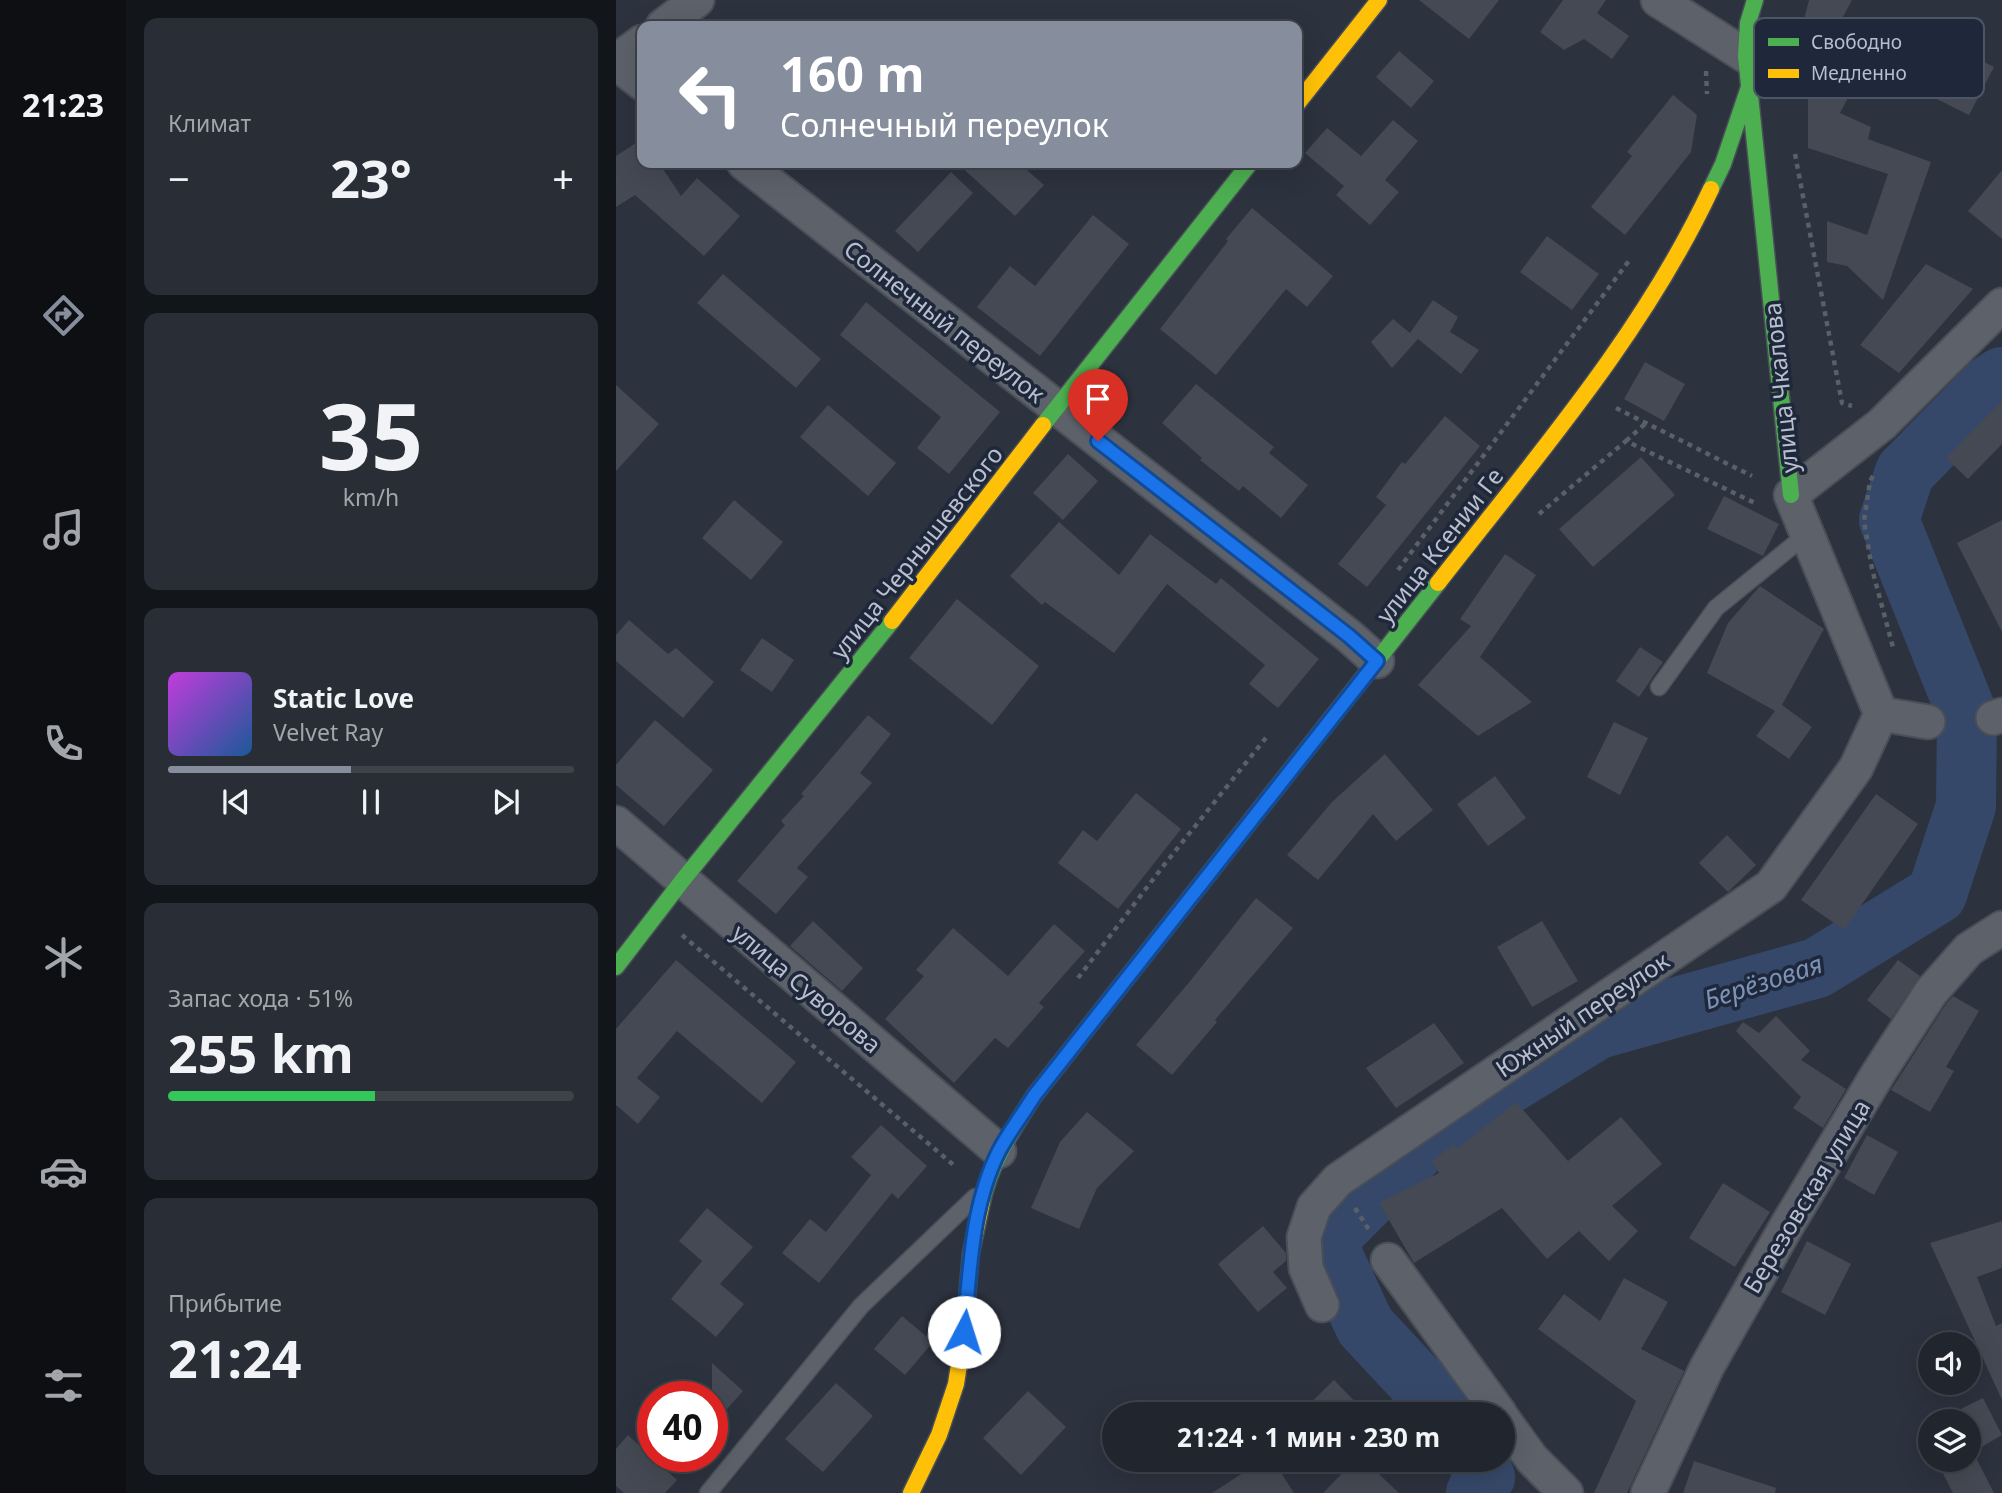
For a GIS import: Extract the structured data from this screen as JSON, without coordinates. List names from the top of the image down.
{
  "streets": {
    "street": [
      "Солнечный переулок",
      "улица Чкалова",
      "улица Ксении Ге",
      "улица Чернышевского",
      "улица Суворова",
      "Южный переулок",
      "Березовская улица"
    ]
  },
  "crossings": [
    ["Солнечный переулок", "улица Ксении Ге"],
    ["Солнечный переулок", "улица Чернышевского"],
    ["улица Чкалова", "улица Ксении Ге"],
    ["улица Чкалова", "Южный переулок"],
    ["улица Ксении Ге", "улица Суворова"],
    ["улица Чернышевского", "улица Суворова"]
  ],
  "water": ["Берёзовая"],
  "legend": ["Свободно", "Медленно"],
  "page": {
    "tabs": "21:23",
    "tile": [
      "Климат",
      ["35", "km/h"],
      ["Запас хода · 51%", "255 km"],
      ["Прибытие", "21:24"]
    ],
    "turn": ["160 m", "Солнечный переулок"],
    "heat": ["−", "23°", "+"],
    "song": ["Static Love", "Velvet Ray"],
    "limit": "40",
    "trip": "21:24 · 1 мин · 230 m"
  }
}
